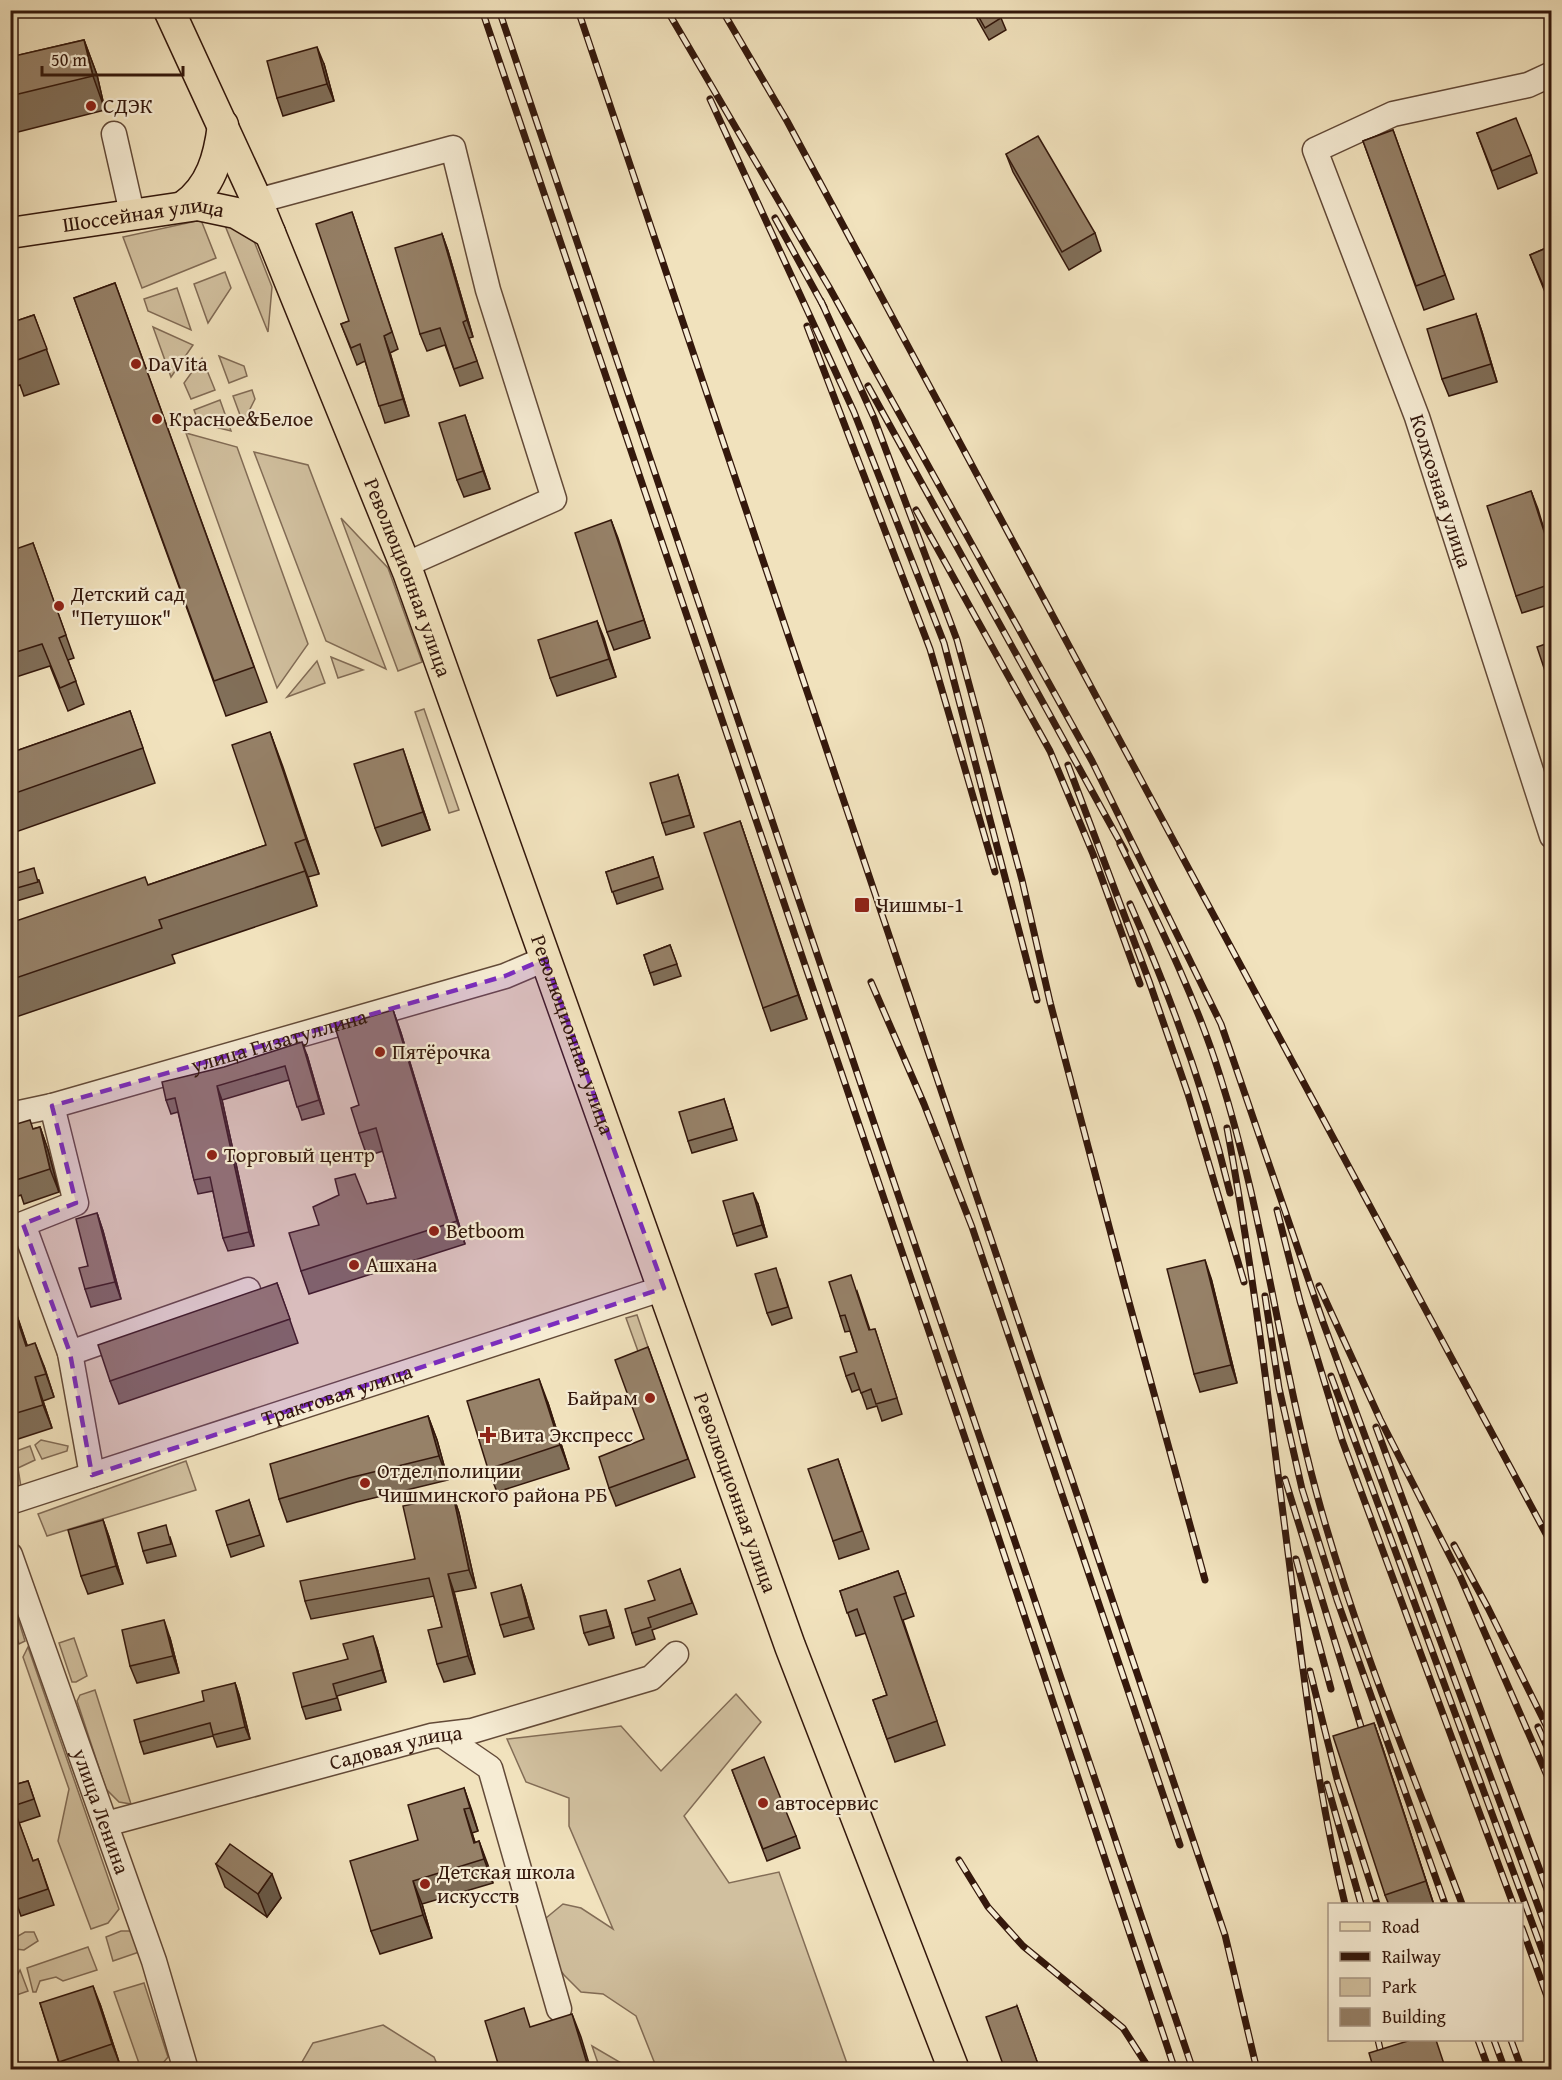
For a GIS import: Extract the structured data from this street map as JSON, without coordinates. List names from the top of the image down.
{
  "streets": {
    "main road": ["Шоссейная улица", "Революционная улица"],
    "street": [
      "Колхозная улица",
      "улица Гизатуллина",
      "Трактовая улица",
      "Садовая улица",
      "улица Ленина"
    ]
  },
  "crossings": [
    ["Шоссейная улица", "Революционная улица"],
    ["Революционная улица", "улица Гизатуллина"],
    ["Революционная улица", "Трактовая улица"],
    ["Садовая улица", "улица Ленина"]
  ],
  "places": {
    "other": [
      "СДЭК",
      "DaVita",
      "Красное&Белое",
      "Детский сад \"Петушок\"",
      "Пятёрочка",
      "Торговый центр",
      "Betboom",
      "Ашхана",
      "Байрам",
      "Отдел полиции Чишминского района РБ",
      "автосервис",
      "Детская школа искусств"
    ],
    "transit": ["Чишмы-1"],
    "health": ["Вита Экспресс"]
  },
  "legend": [
    "Road",
    "Railway",
    "Park",
    "Building"
  ],
  "scale_bar": "50 m"
}
